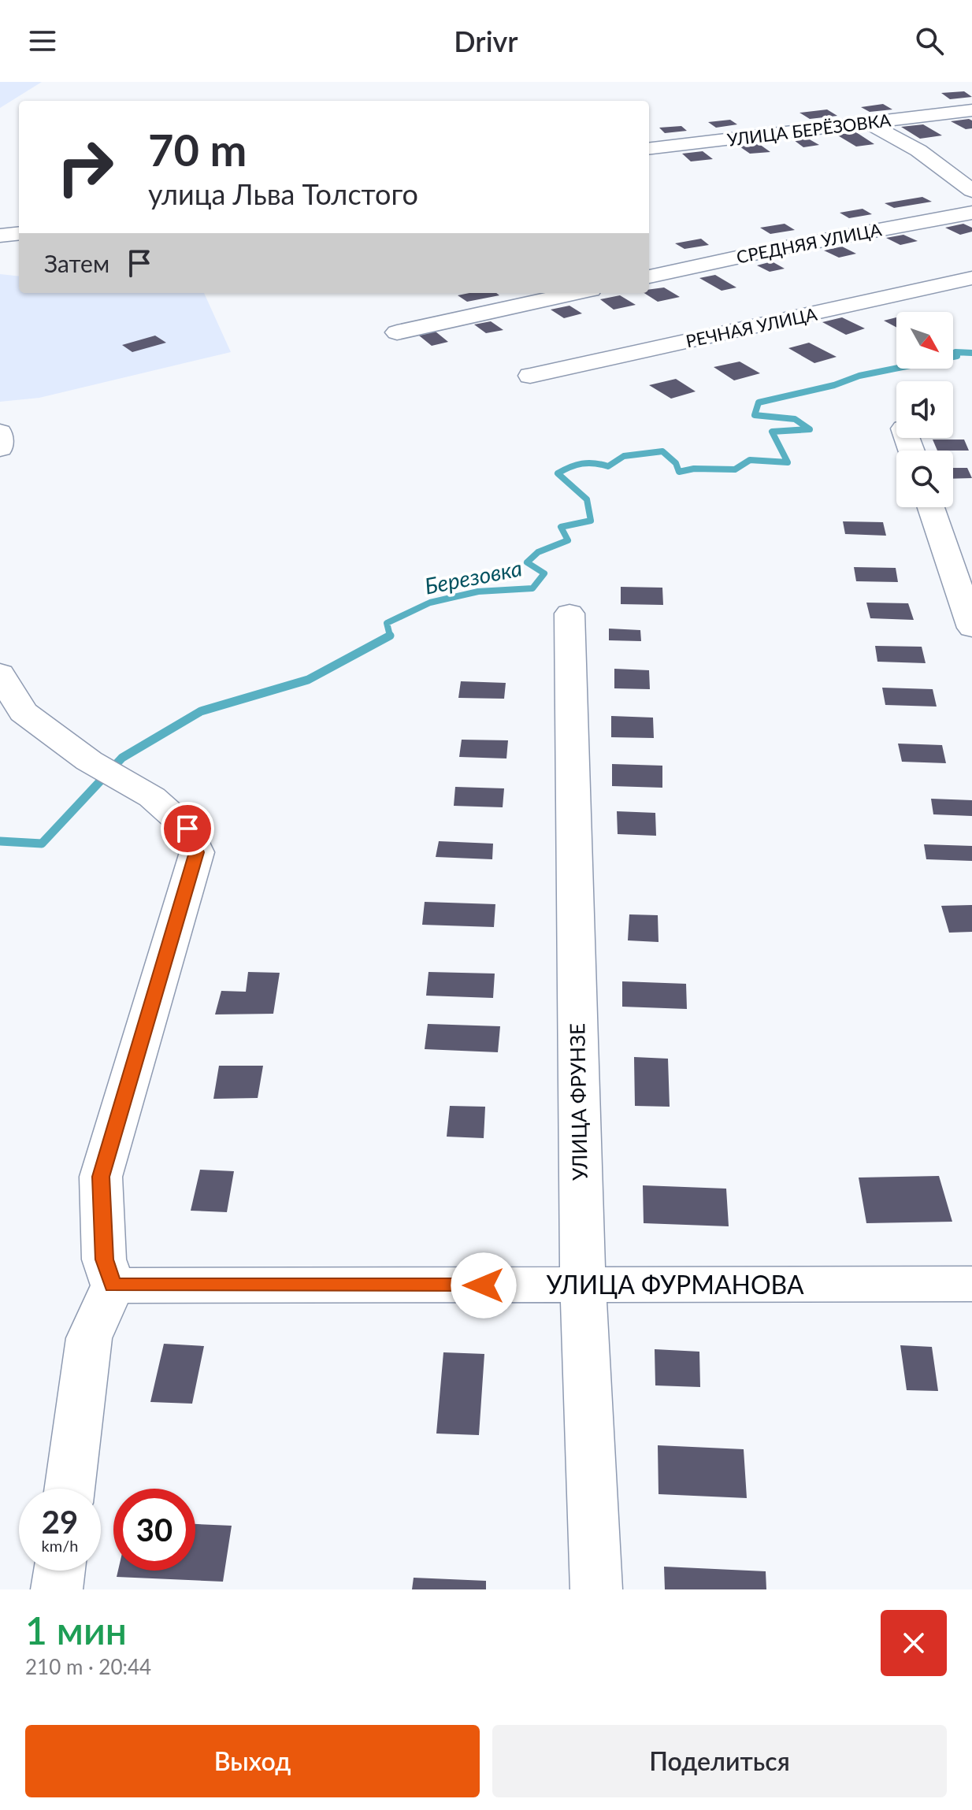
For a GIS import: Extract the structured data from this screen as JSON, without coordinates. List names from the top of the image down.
{
  "streets": {
    "street": [
      "УЛИЦА БЕРЁЗОВКА",
      "СРЕДНЯЯ УЛИЦА",
      "РЕЧНАЯ УЛИЦА",
      "УЛИЦА ФРУНЗЕ",
      "УЛИЦА ФУРМАНОВА"
    ]
  },
  "crossings": [
    ["УЛИЦА ФРУНЗЕ", "УЛИЦА ФУРМАНОВА"]
  ],
  "water": ["Березовка"],
  "north": "bottom right",
  "page": {
    "header": "Drivr",
    "turn": ["70 m", "улица Льва Толстого"],
    "then": "Затем",
    "speed": "29 km/h",
    "limit": "30",
    "heading": ["1 мин", "210 m · 20:44"],
    "buttons": ["Выход", "Поделиться"]
  }
}
